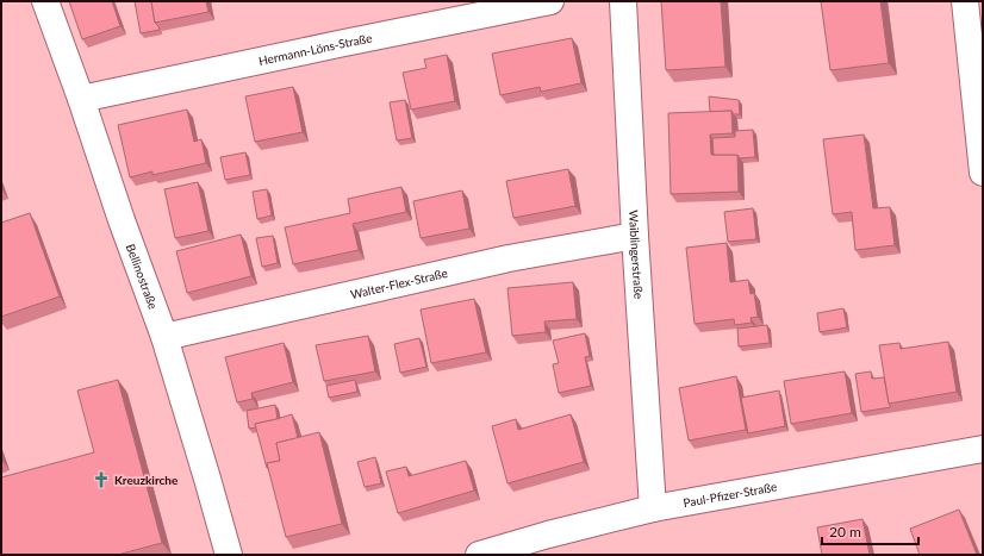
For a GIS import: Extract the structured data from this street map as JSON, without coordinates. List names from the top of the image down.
{
  "streets": {
    "street": [
      "Hermann-Löns-Straße",
      "Waiblingerstraße",
      "Bellinostraße",
      "Walter-Flex-Straße",
      "Paul-Pfizer-Straße"
    ]
  },
  "crossings": [
    ["Hermann-Löns-Straße", "Bellinostraße"],
    ["Waiblingerstraße", "Walter-Flex-Straße"],
    ["Waiblingerstraße", "Paul-Pfizer-Straße"],
    ["Bellinostraße", "Walter-Flex-Straße"]
  ],
  "places": {
    "church": ["Kreuzkirche"]
  },
  "scale_bar": "20 m"
}
